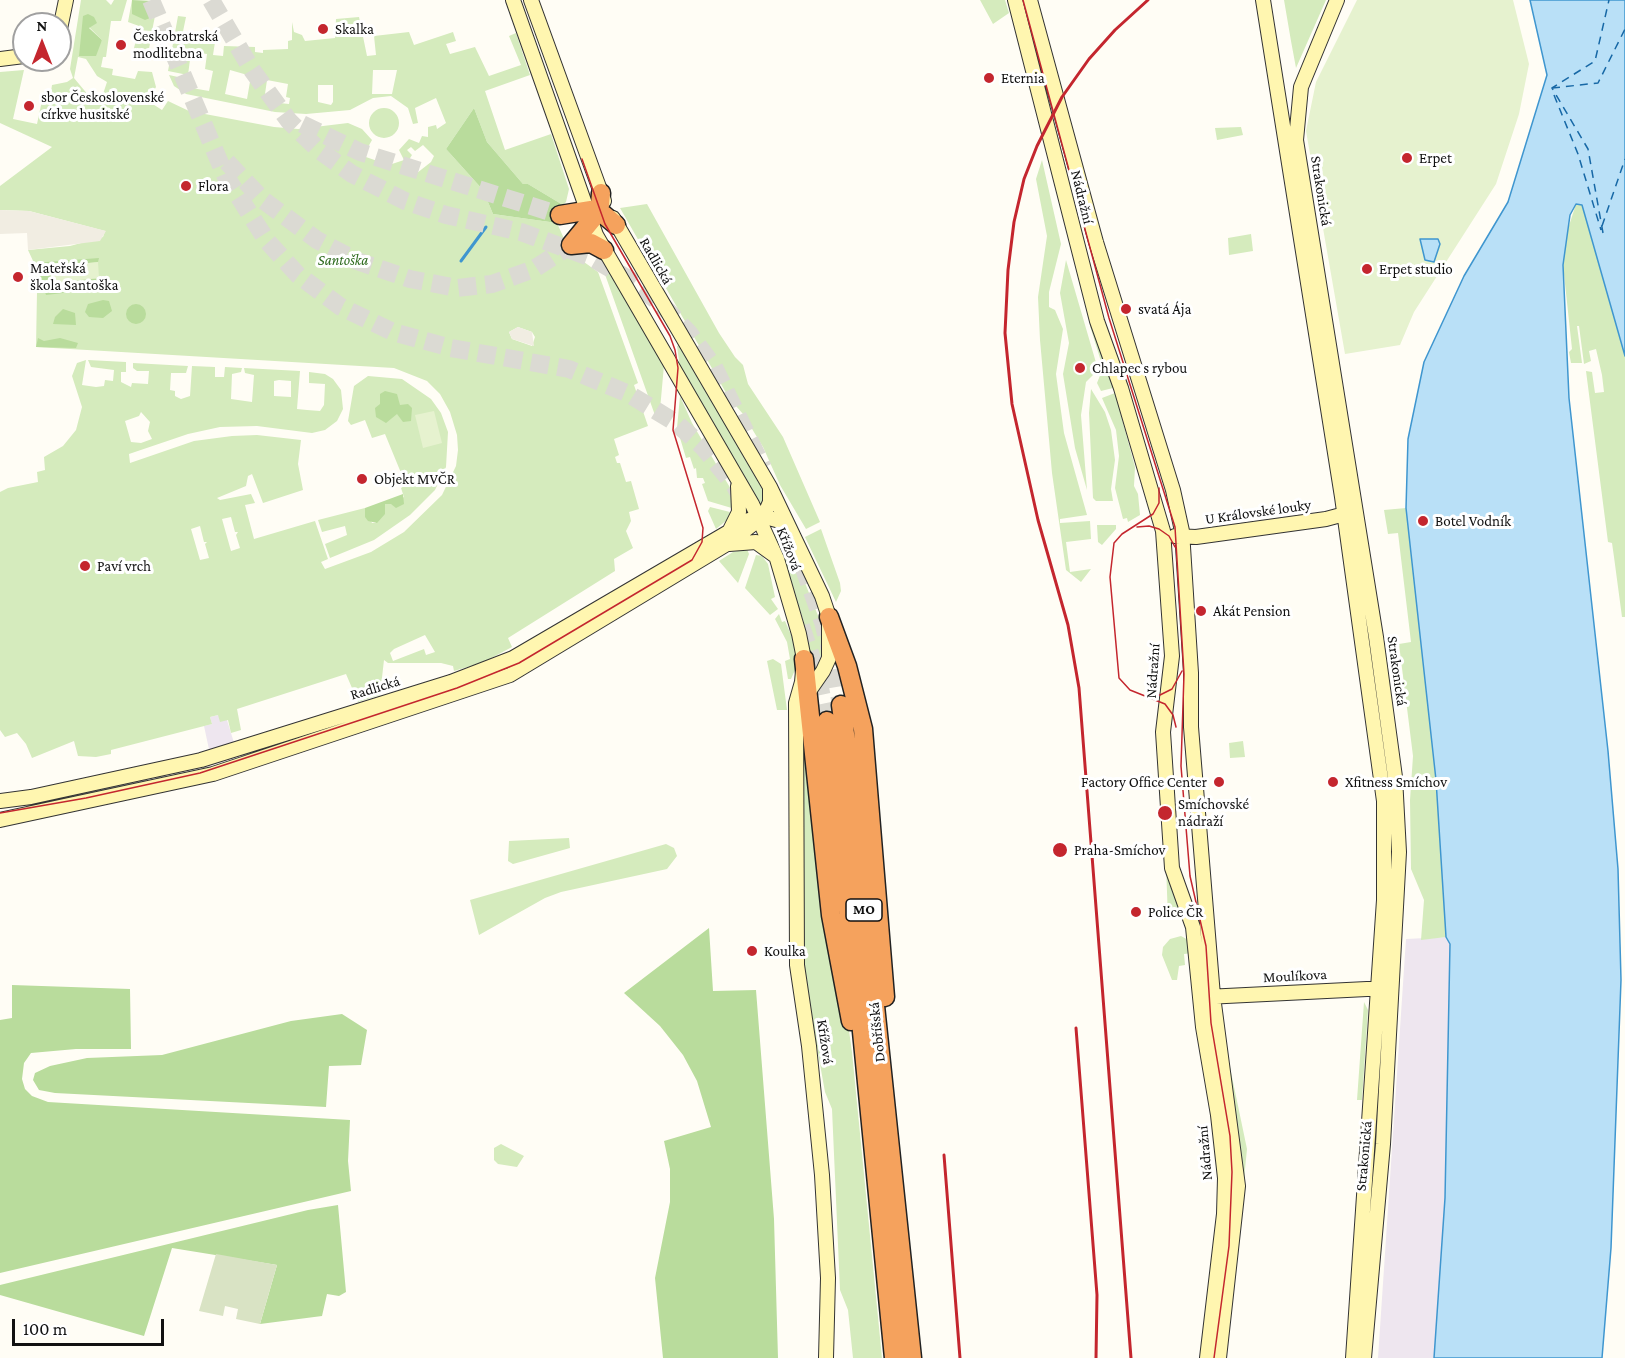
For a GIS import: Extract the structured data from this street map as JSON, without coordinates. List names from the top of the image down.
{
  "streets": {
    "highway": ["MO", "Dobříšská"],
    "main road": [
      "Strakonická",
      "Nádražní",
      "Radlická",
      "U Královské louky",
      "Křížová",
      "Moulíkova"
    ]
  },
  "crossings": [
    ["Strakonická", "U Královské louky"],
    ["Strakonická", "Moulíkova"],
    ["Nádražní", "U Královské louky"],
    ["Nádražní", "Moulíkova"],
    ["Radlická", "Křížová"]
  ],
  "parks": ["Santoška"],
  "places": [
    "Skalka",
    "Českobratrská modlitebna",
    "Eternia",
    "sbor Československé církve husitské",
    "Erpet",
    "Flora",
    "Erpet studio",
    "Mateřská škola Santoška",
    "svatá Ája",
    "Chlapec s rybou",
    "Objekt MVČR",
    "Botel Vodník",
    "Paví vrch",
    "Akát Pension",
    "Factory Office Center",
    "Xfitness Smíchov",
    "Smíchovské nádraží",
    "Praha-Smíchov",
    "Police ČR",
    "Koulka"
  ],
  "scale_bar": "100 m",
  "north": "top"
}
